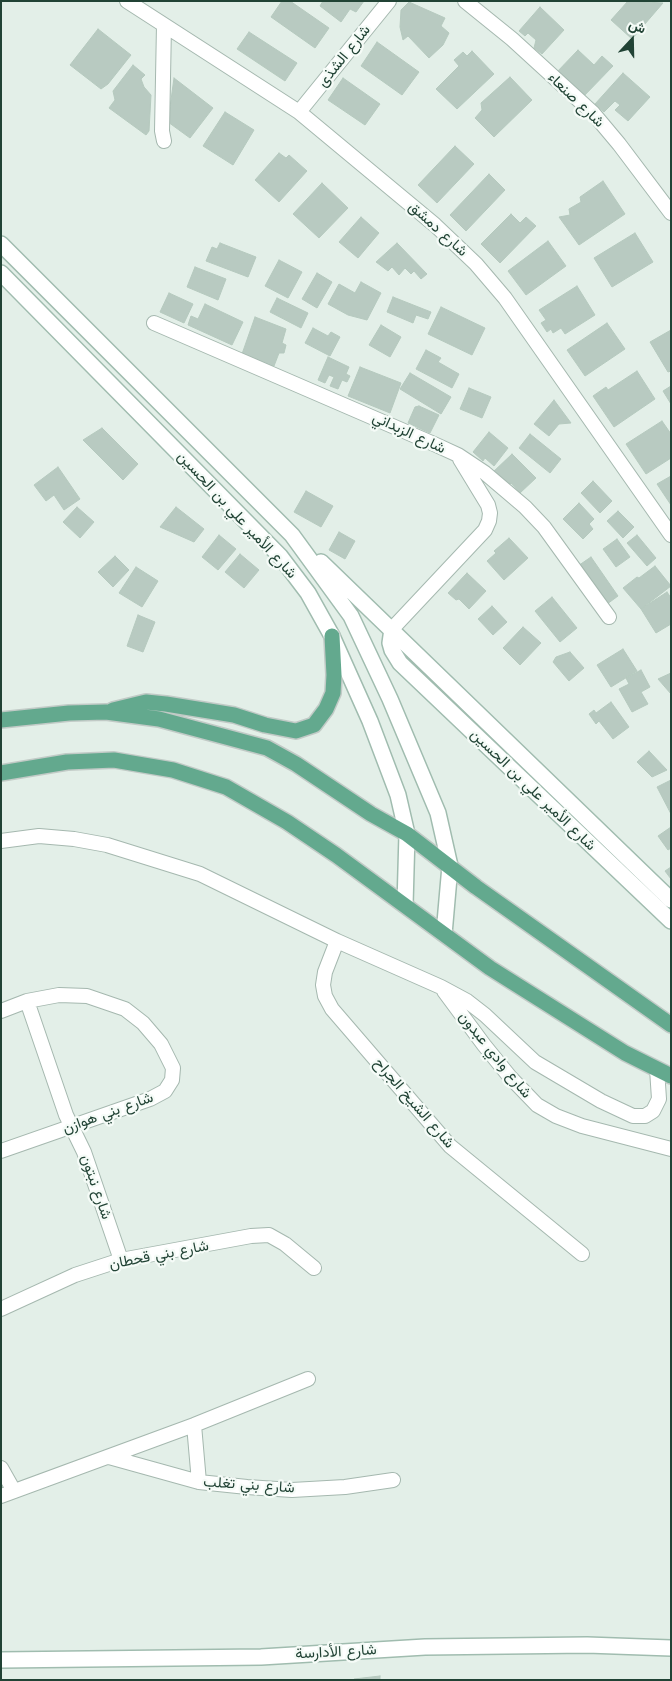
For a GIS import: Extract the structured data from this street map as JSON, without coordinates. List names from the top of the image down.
{
  "streets": {
    "main road": ["شارع الأمير علي بن الحسين", "شارع الأدارسة"],
    "street": [
      "شارع الشذى",
      "شارع صنعاء",
      "شارع دمشق",
      "شارع الزبداني",
      "شارع وادي عبدون",
      "شارع الشيخ الجراح",
      "شارع بني هوازن",
      "شارع نبتون",
      "شارع بني قحطان",
      "شارع بني تغلب"
    ]
  },
  "crossings": [
    ["شارع الشذى", "شارع دمشق"],
    ["شارع بني هوازن", "شارع نبتون"],
    ["شارع نبتون", "شارع بني قحطان"]
  ],
  "north": "top"
}
